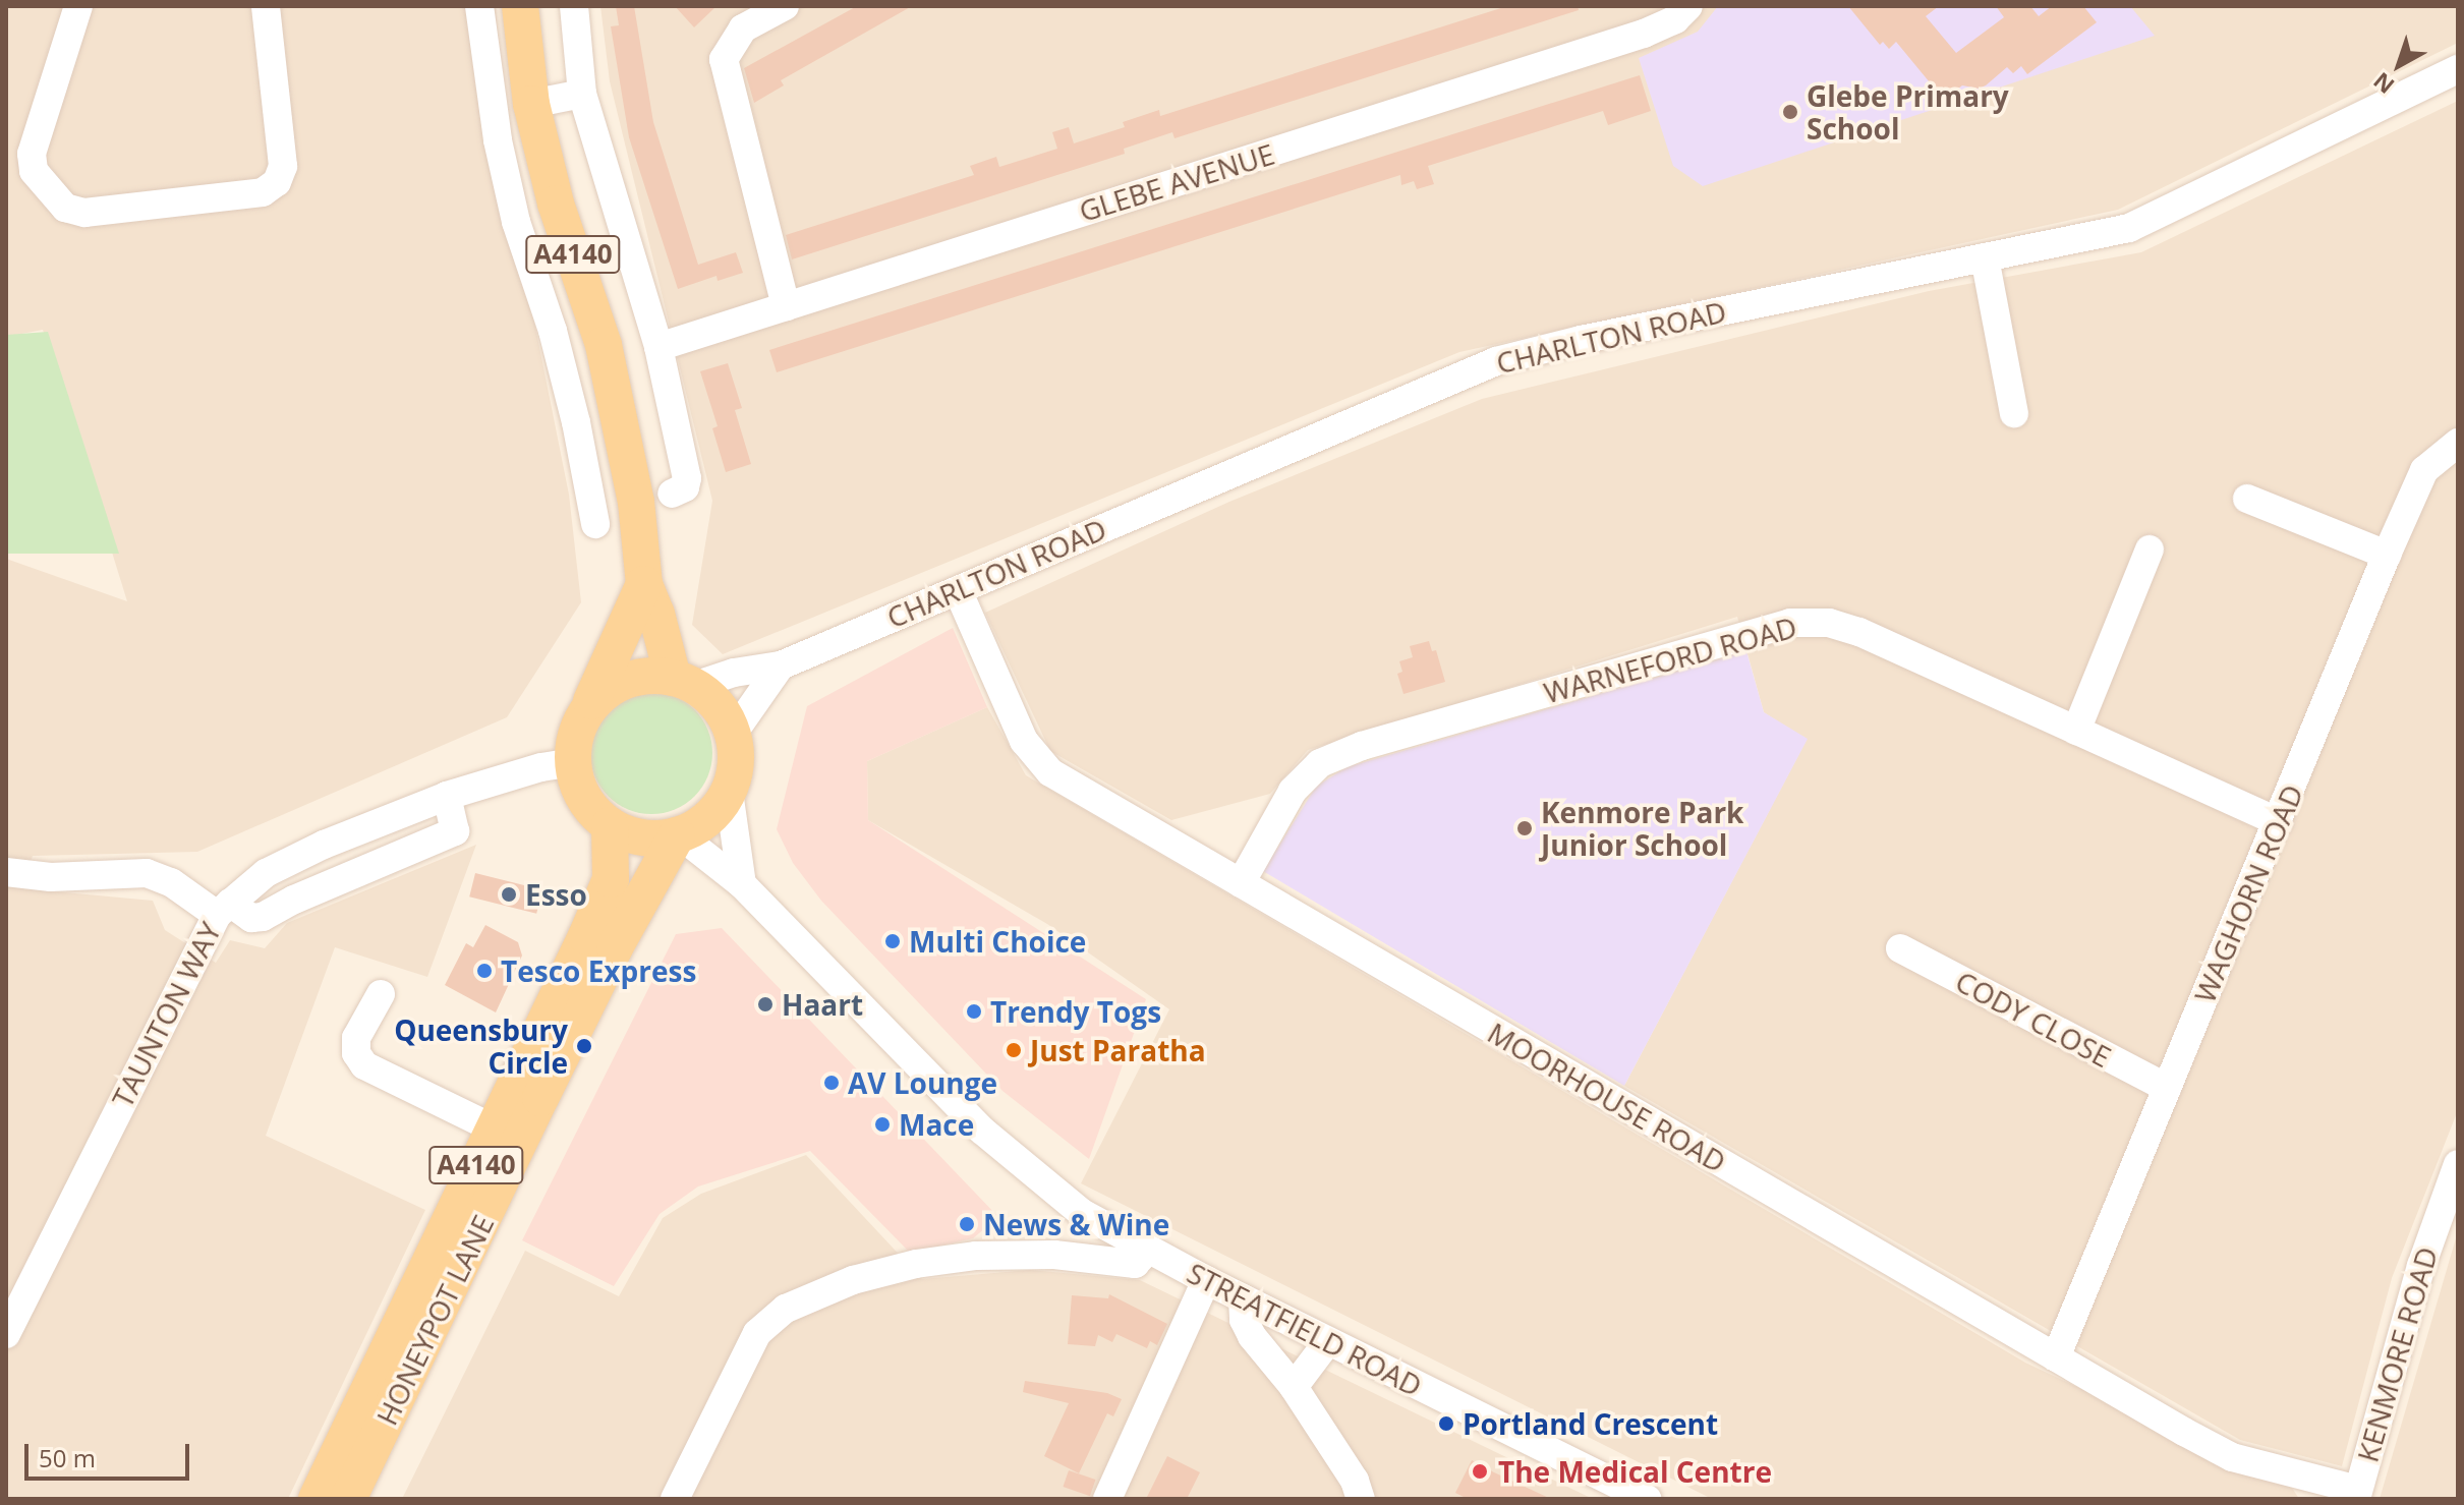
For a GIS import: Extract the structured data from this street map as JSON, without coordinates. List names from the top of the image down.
{
  "streets": {
    "main road": ["A4140", "HONEYPOT LANE"],
    "street": [
      "GLEBE AVENUE",
      "CHARLTON ROAD",
      "WARNEFORD ROAD",
      "WAGHORN ROAD",
      "TAUNTON WAY",
      "CODY CLOSE",
      "MOORHOUSE ROAD",
      "STREATFIELD ROAD",
      "KENMORE ROAD"
    ]
  },
  "crossings": [
    ["A4140", "CHARLTON ROAD"],
    ["A4140", "TAUNTON WAY"],
    ["A4140", "HONEYPOT LANE"],
    ["A4140", "STREATFIELD ROAD"],
    ["CHARLTON ROAD", "TAUNTON WAY"],
    ["CHARLTON ROAD", "MOORHOUSE ROAD"],
    ["CHARLTON ROAD", "HONEYPOT LANE"],
    ["CHARLTON ROAD", "STREATFIELD ROAD"],
    ["WARNEFORD ROAD", "WAGHORN ROAD"],
    ["WARNEFORD ROAD", "MOORHOUSE ROAD"],
    ["WAGHORN ROAD", "CODY CLOSE"],
    ["WAGHORN ROAD", "MOORHOUSE ROAD"],
    ["TAUNTON WAY", "HONEYPOT LANE"],
    ["TAUNTON WAY", "STREATFIELD ROAD"],
    ["MOORHOUSE ROAD", "KENMORE ROAD"],
    ["HONEYPOT LANE", "STREATFIELD ROAD"]
  ],
  "places": [
    "Glebe Primary School",
    "Kenmore Park Junior School",
    "Esso",
    "Multi Choice",
    "Tesco Express",
    "Haart",
    "Trendy Togs",
    "Queensbury Circle",
    "Just Paratha",
    "AV Lounge",
    "Mace",
    "News & Wine",
    "Portland Crescent",
    "The Medical Centre"
  ],
  "scale_bar": "50 m",
  "north": "bottom left"
}
